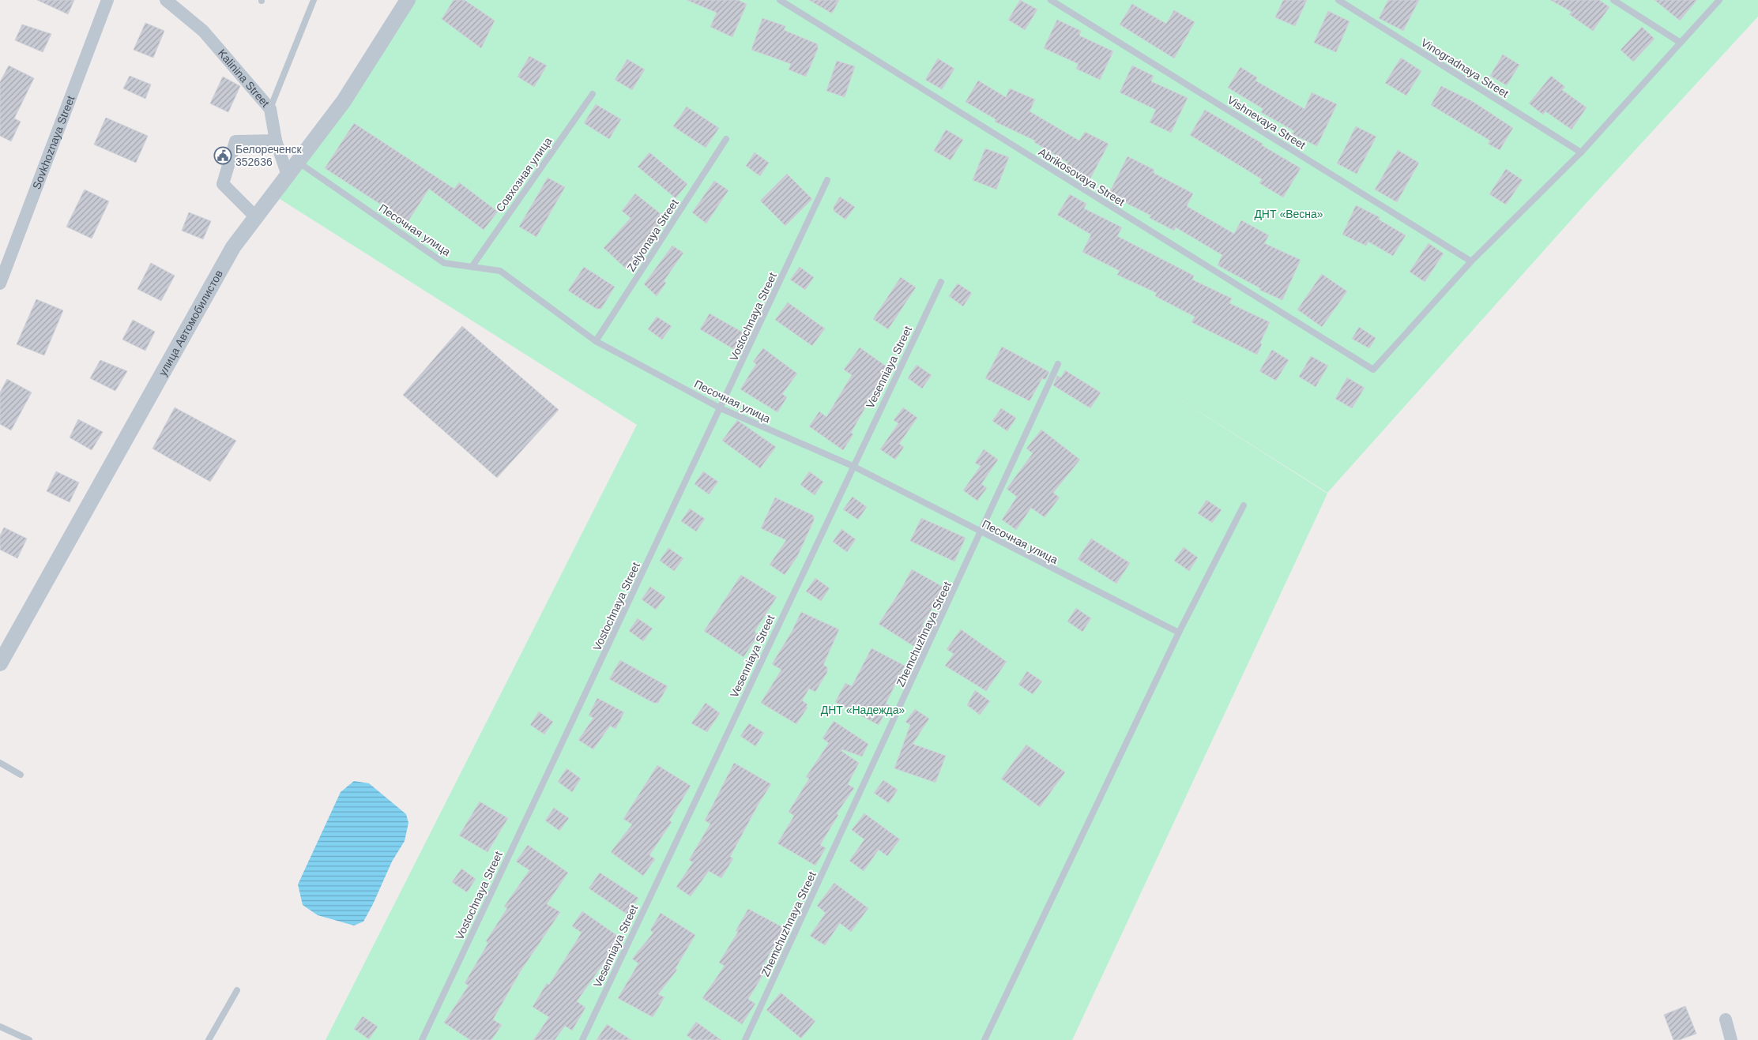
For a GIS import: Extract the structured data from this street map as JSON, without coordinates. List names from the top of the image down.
{
  "streets": {
    "street": ["Kalinina Street", "Sovkhoznaya Street", "улица Автомобилистов"],
    "lane": [
      "Vinogradnaya Street",
      "Vishnevaya Street",
      "Совхозная улица",
      "Abrikosovaya Street",
      "Песочная улица",
      "Zelyonaya Street",
      "Vostochnaya Street",
      "Vesenniaya Street",
      "Zhemchuzhnaya Street"
    ]
  },
  "crossings": [
    ["Kalinina Street", "улица Автомобилистов"],
    ["Vishnevaya Street", "Abrikosovaya Street"],
    ["Совхозная улица", "Песочная улица"],
    ["Песочная улица", "Zelyonaya Street"],
    ["Песочная улица", "Vostochnaya Street"],
    ["Песочная улица", "улица Автомобилистов"],
    ["Песочная улица", "Vesenniaya Street"],
    ["Песочная улица", "Zhemchuzhnaya Street"]
  ],
  "parks": ["ДНТ «Весна»", "ДНТ «Надежда»"],
  "places": {
    "public building": ["Белореченск 352636"]
  }
}
